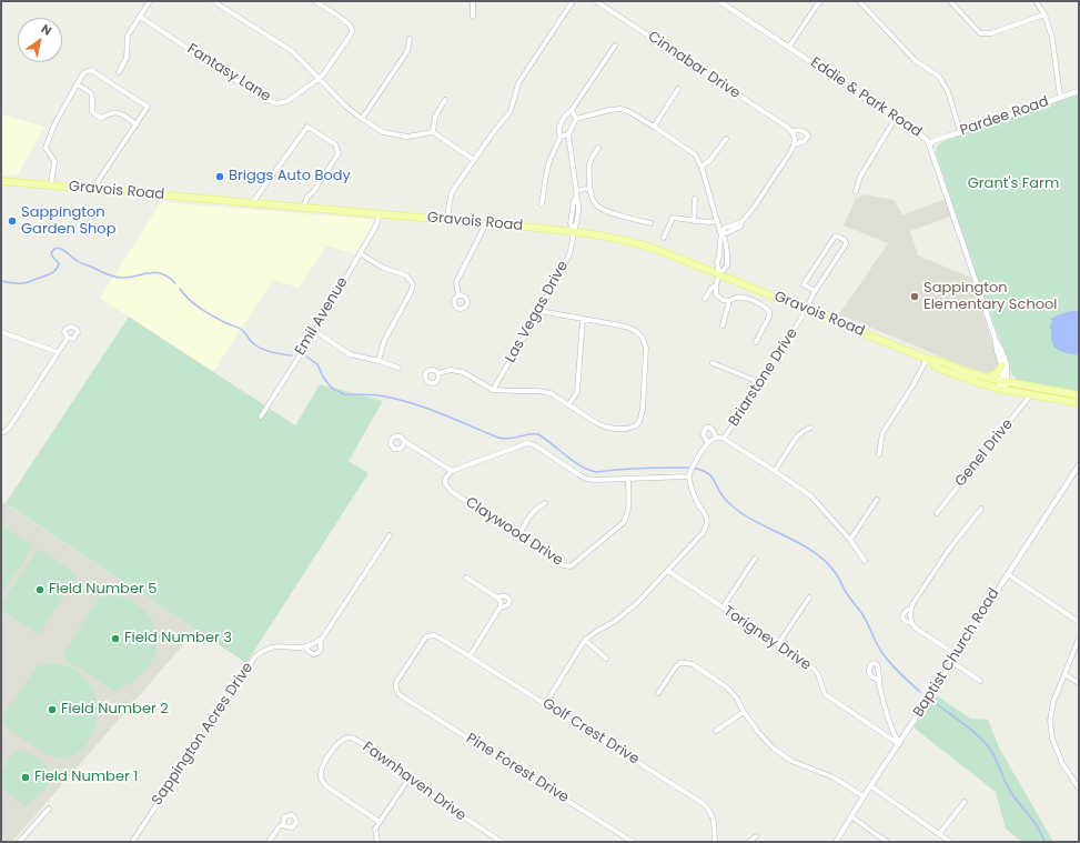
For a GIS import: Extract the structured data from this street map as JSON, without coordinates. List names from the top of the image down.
{
  "streets": {
    "main road": ["Gravois Road"],
    "street": [
      "Cinnabar Drive",
      "Fantasy Lane",
      "Eddie & Park Road",
      "Pardee Road",
      "Las Vegas Drive",
      "Emil Avenue",
      "Briarstone Drive",
      "Genel Drive",
      "Claywood Drive",
      "Torigney Drive",
      "Baptist Church Road",
      "Golf Crest Drive",
      "Sappington Acres Drive",
      "Pine Forest Drive",
      "Fawnhaven Drive"
    ]
  },
  "crossings": [
    ["Eddie & Park Road", "Pardee Road"],
    ["Eddie & Park Road", "Gravois Road"],
    ["Gravois Road", "Las Vegas Drive"],
    ["Gravois Road", "Emil Avenue"],
    ["Gravois Road", "Briarstone Drive"],
    ["Gravois Road", "Genel Drive"],
    ["Torigney Drive", "Baptist Church Road"],
    ["Golf Crest Drive", "Pine Forest Drive"]
  ],
  "parks": ["Grant's Farm"],
  "places": [
    "Briggs Auto Body",
    "Sappington Garden Shop",
    "Sappington Elementary School",
    "Field Number 5",
    "Field Number 3",
    "Field Number 2",
    "Field Number 1"
  ],
  "north": "top right"
}
